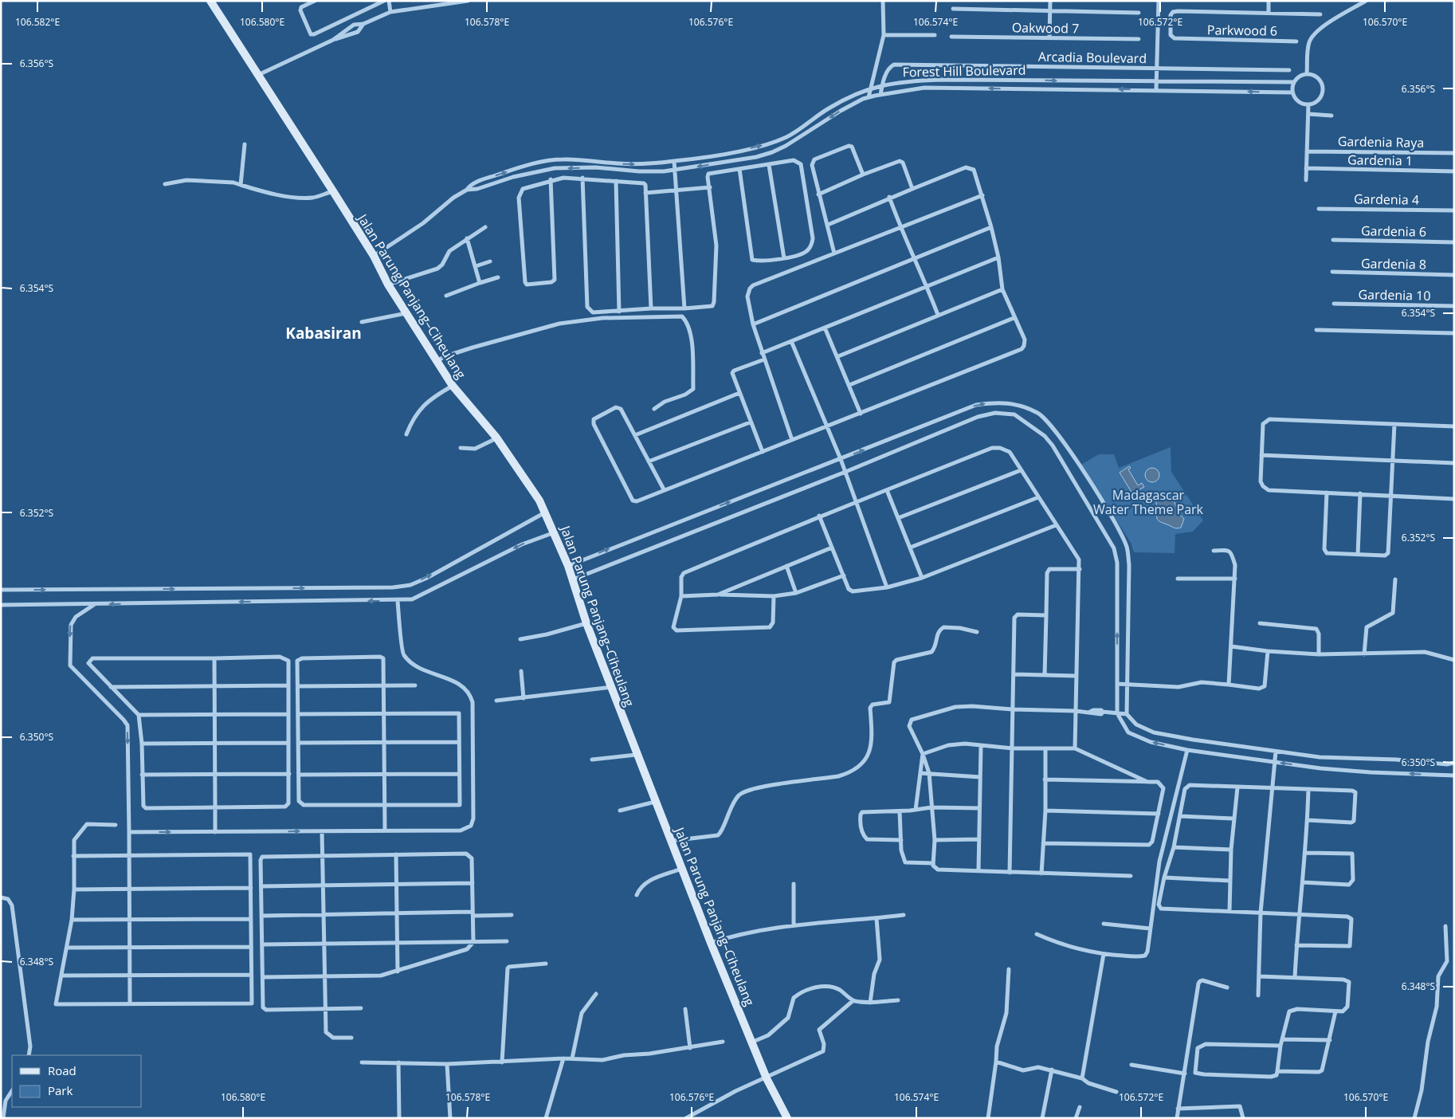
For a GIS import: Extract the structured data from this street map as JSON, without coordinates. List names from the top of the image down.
{
  "streets": {
    "street": [
      "Oakwood 7",
      "Parkwood 6",
      "Arcadia Boulevard",
      "Forest Hill Boulevard",
      "Gardenia Raya",
      "Gardenia 1",
      "Gardenia 4",
      "Gardenia 6",
      "Gardenia 8",
      "Gardenia 10",
      "Jalan Parung Panjang–Ciheulang"
    ]
  },
  "crossings": [
    ["Arcadia Boulevard", "Forest Hill Boulevard"],
    ["Forest Hill Boulevard", "Jalan Parung Panjang–Ciheulang"]
  ],
  "districts": ["Kabasiran"],
  "parks": ["Madagascar Water Theme Park"],
  "legend": ["Road", "Park"],
  "coordinates": [
    "106.582°E",
    "106.580°E",
    "106.578°E",
    "106.576°E",
    "106.574°E",
    "106.572°E",
    "106.570°E",
    "6.356°S",
    "6.354°S",
    "6.352°S",
    "6.350°S",
    "6.348°S"
  ]
}
